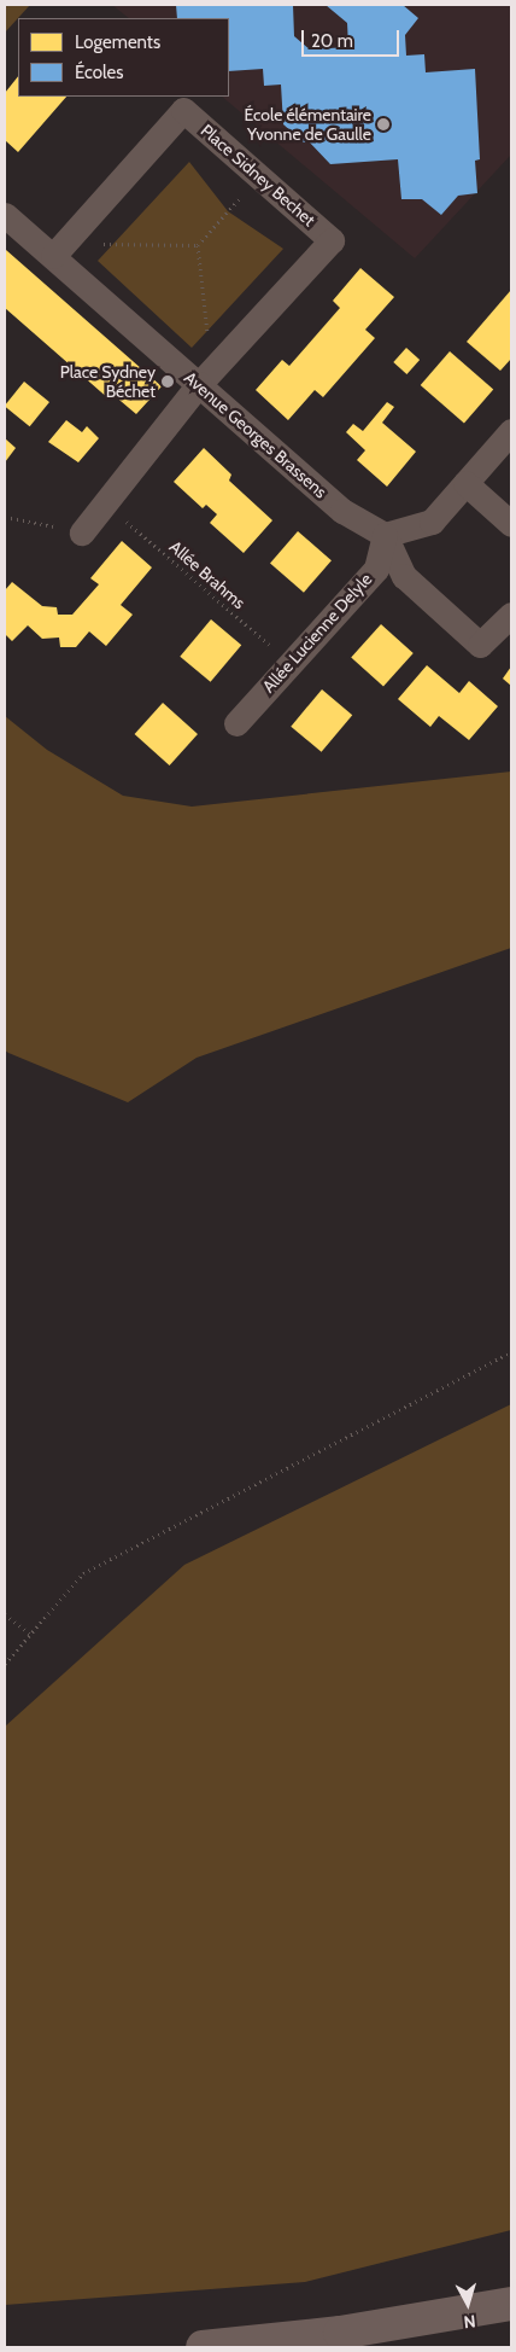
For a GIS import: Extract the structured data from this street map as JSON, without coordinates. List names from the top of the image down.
{
  "streets": {
    "street": ["Place Sidney Bechet", "Avenue Georges Brassens", "Allée Lucienne Delyle"],
    "path": ["Allée Brahms"]
  },
  "crossings": [
    ["Place Sidney Bechet", "Avenue Georges Brassens"],
    ["Avenue Georges Brassens", "Allée Lucienne Delyle"],
    ["Allée Brahms", "Allée Lucienne Delyle"]
  ],
  "places": ["École élémentaire Yvonne de Gaulle", "Place Sydney Béchet"],
  "legend": ["Logements", "Écoles"],
  "scale_bar": "20 m",
  "north": "bottom"
}
